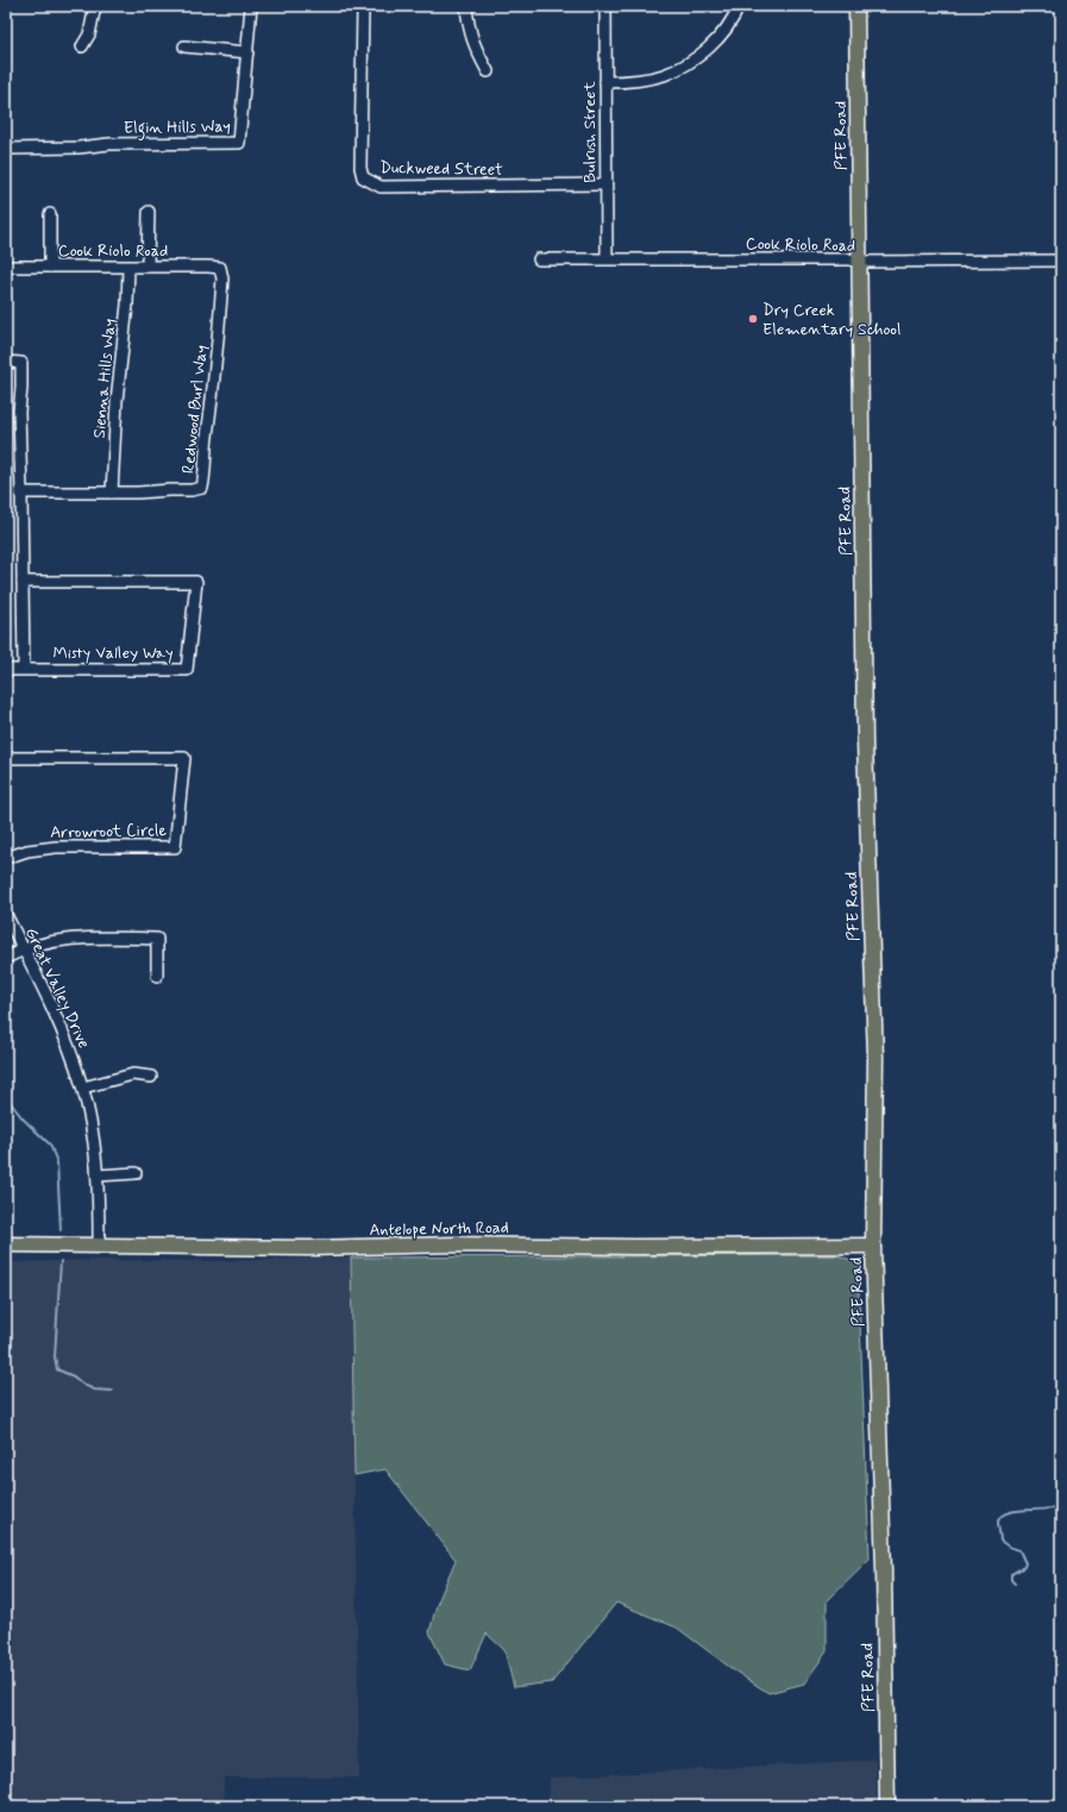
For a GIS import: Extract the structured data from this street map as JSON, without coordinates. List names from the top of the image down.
{
  "streets": {
    "main road": ["PFE Road", "Antelope North Road"],
    "street": [
      "Elgin Hills Way",
      "Bulrush Street",
      "Duckweed Street",
      "Cook Riolo Road",
      "Sienna Hills Way",
      "Redwood Burl Way",
      "Misty Valley Way",
      "Arrowroot Circle",
      "Great Valley Drive"
    ]
  },
  "crossings": [
    ["Bulrush Street", "Duckweed Street"],
    ["Bulrush Street", "Cook Riolo Road"],
    ["PFE Road", "Cook Riolo Road"],
    ["PFE Road", "Antelope North Road"],
    ["Cook Riolo Road", "Sienna Hills Way"],
    ["Cook Riolo Road", "Redwood Burl Way"],
    ["Sienna Hills Way", "Redwood Burl Way"],
    ["Great Valley Drive", "Antelope North Road"]
  ],
  "places": ["Dry Creek Elementary School"]
}
